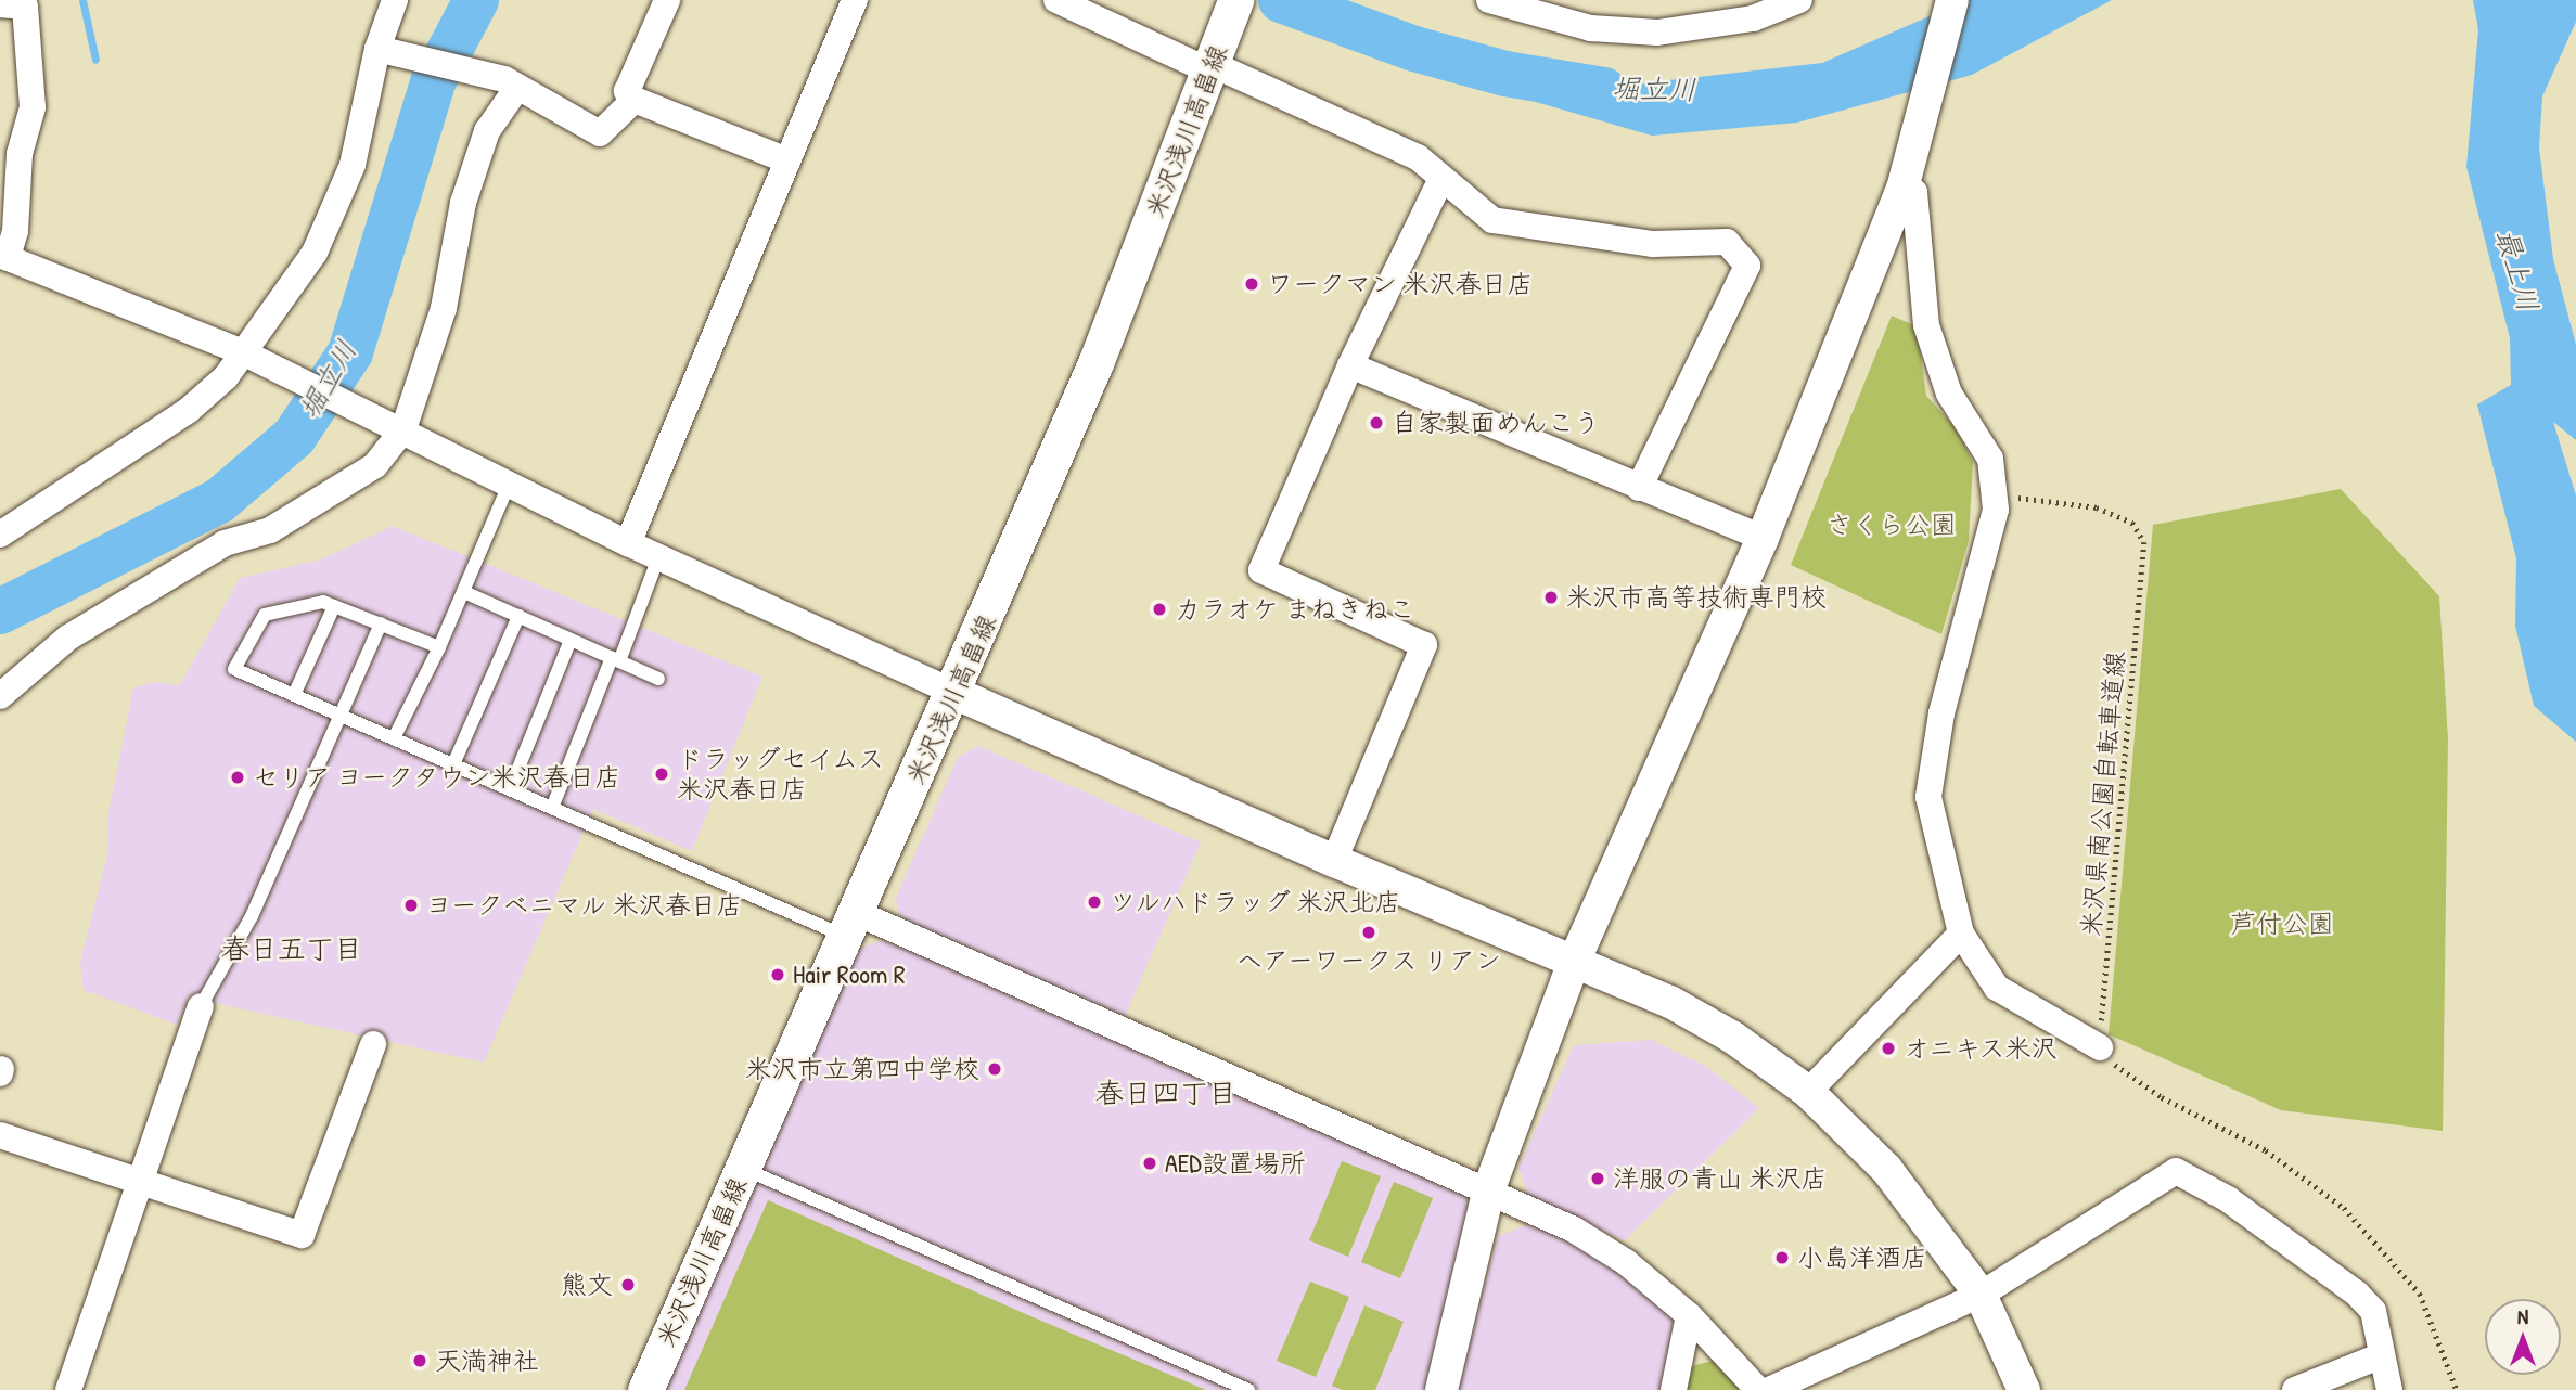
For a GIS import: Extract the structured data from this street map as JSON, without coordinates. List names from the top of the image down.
{
  "streets": {
    "main road": ["米沢浅川高畠線"],
    "path": ["米沢県南公園自転車道線"]
  },
  "districts": ["春日五丁目", "春日四丁目"],
  "water": ["堀立川", "最上川"],
  "parks": ["さくら公園", "芦付公園"],
  "places": [
    "ワークマン 米沢春日店",
    "自家製面めんこう",
    "米沢市高等技術専門校",
    "カラオケ まねきねこ",
    "ドラッグセイムス 米沢春日店",
    "セリア ヨークタウン米沢春日店",
    "ツルハドラッグ 米沢北店",
    "ヨークベニマル 米沢春日店",
    "ヘアーワークス リアン",
    "Hair Room R",
    "オニキス米沢",
    "米沢市立第四中学校",
    "AED設置場所",
    "洋服の青山 米沢店",
    "小島洋酒店",
    "熊文",
    "天満神社"
  ],
  "north": "top"
}
